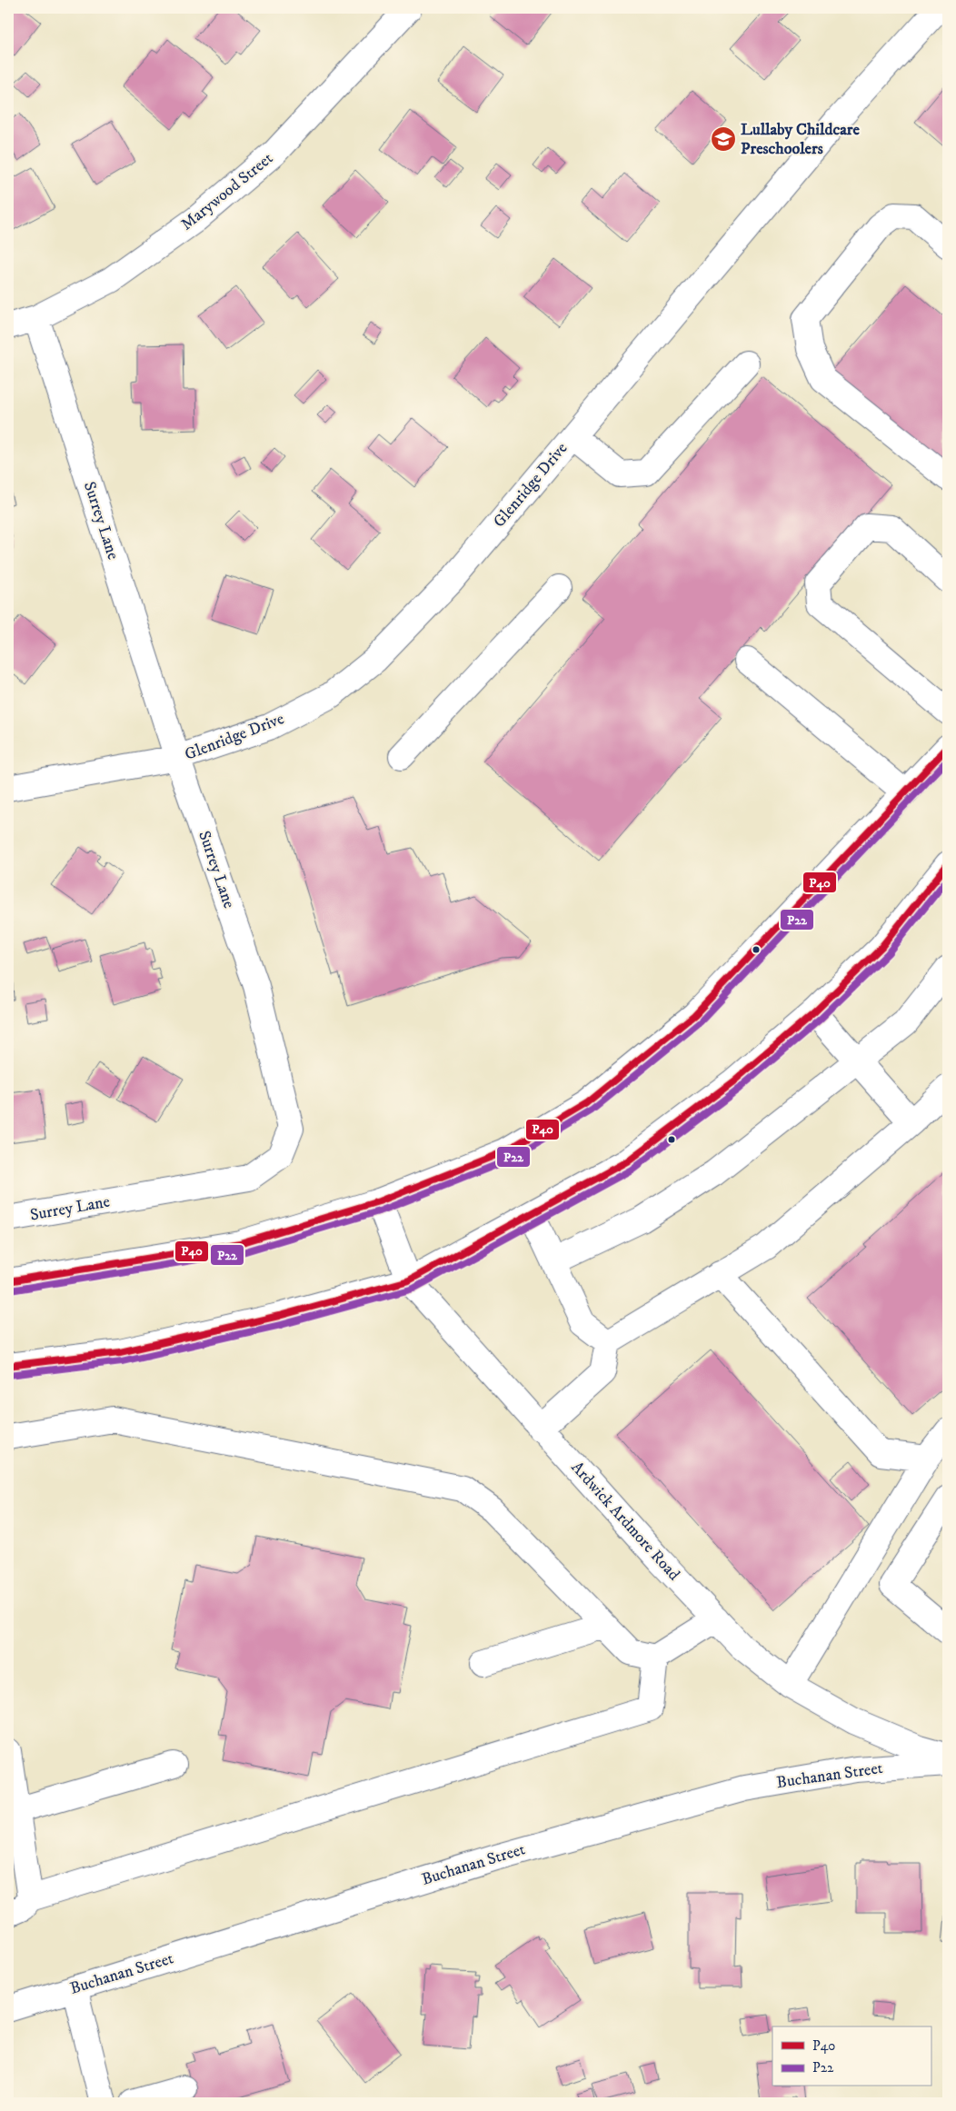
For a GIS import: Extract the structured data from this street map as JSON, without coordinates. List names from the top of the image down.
{
  "streets": {
    "street": [
      "Marywood Street",
      "Glenridge Drive",
      "Surrey Lane",
      "Ardwick Ardmore Road",
      "Buchanan Street"
    ]
  },
  "crossings": [
    ["Marywood Street", "Surrey Lane"],
    ["Glenridge Drive", "Surrey Lane"]
  ],
  "places": {
    "school or university": ["Lullaby Childcare Preschoolers"]
  },
  "lines": ["transit line P40", "transit line P22"],
  "legend": ["P40", "P22"]
}
